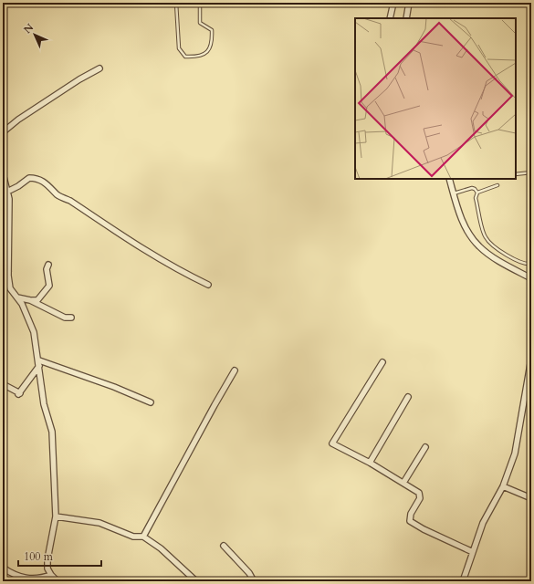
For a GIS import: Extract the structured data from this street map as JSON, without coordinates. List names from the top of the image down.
{
  "scale_bar": "100 m",
  "north": "top left"
}
